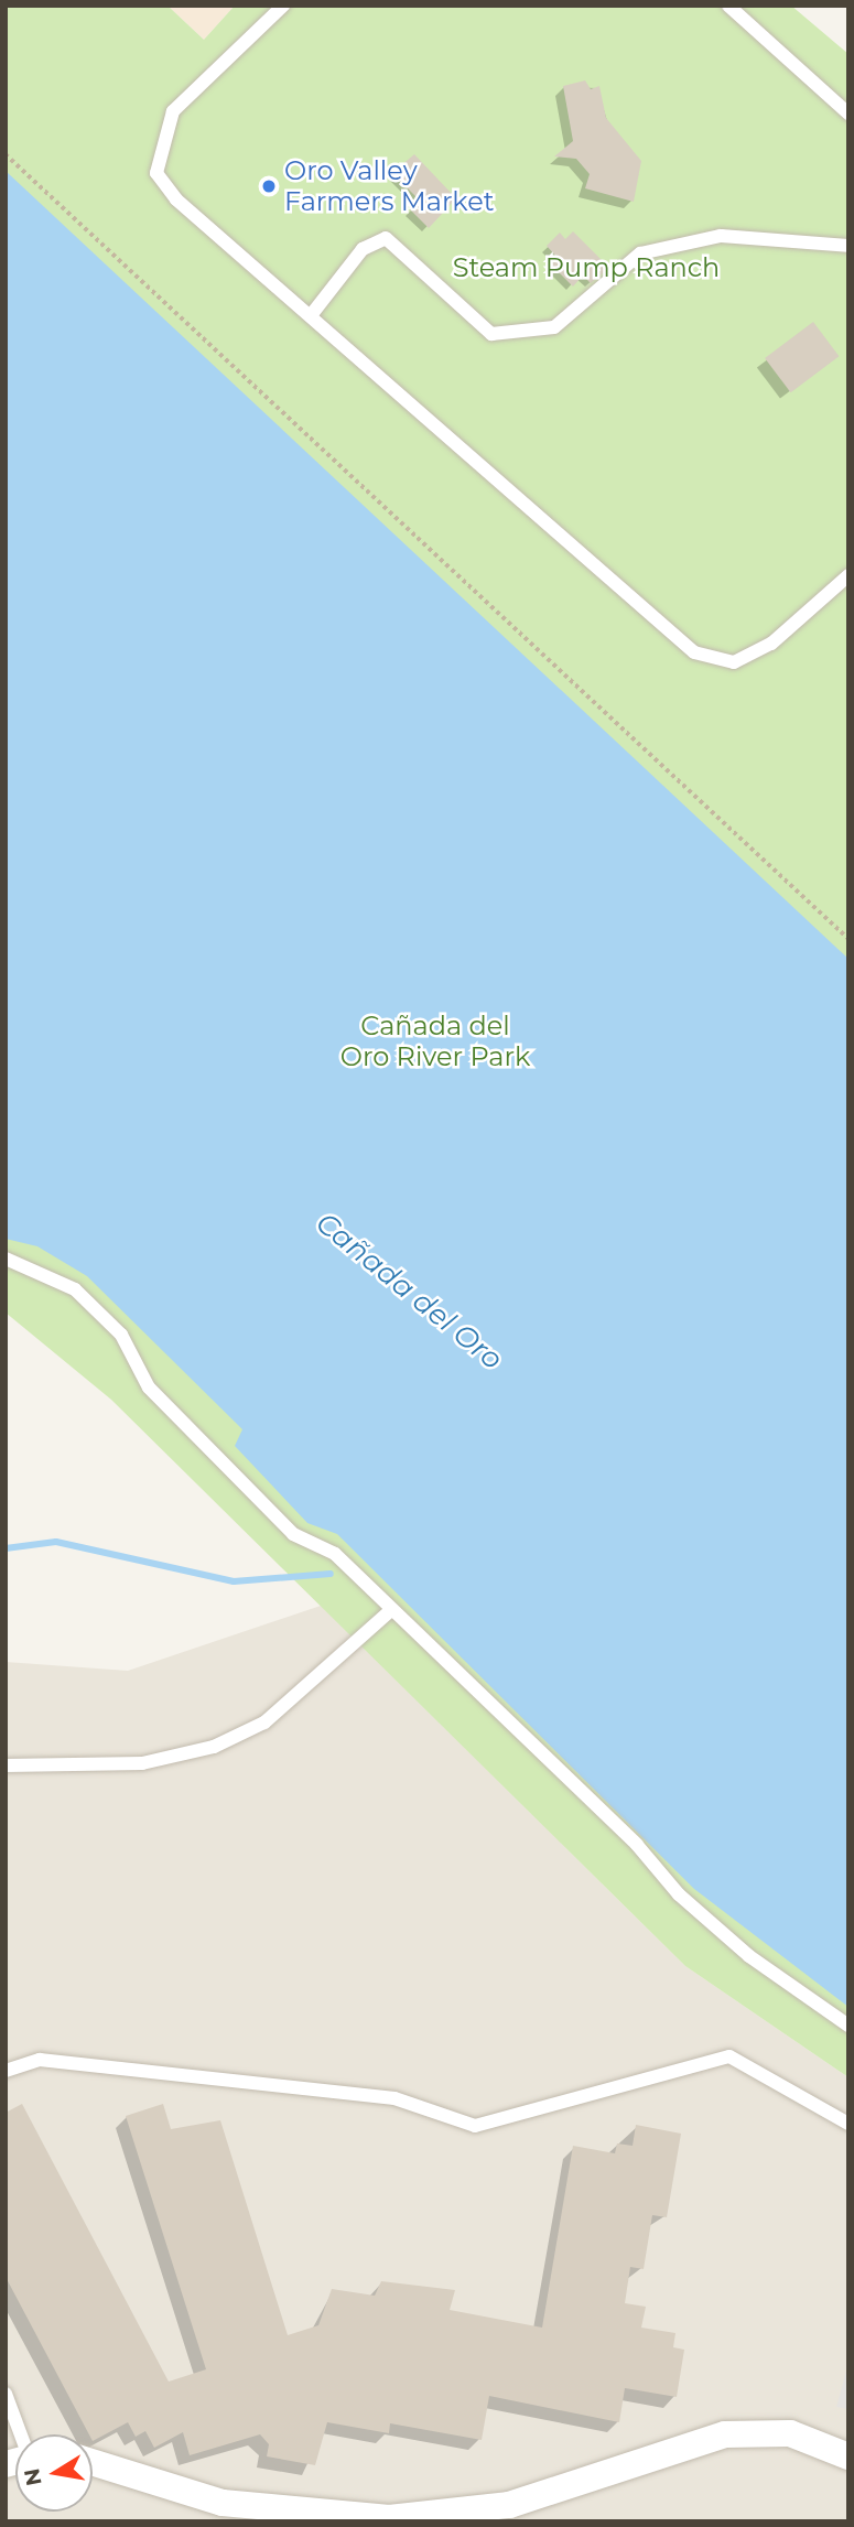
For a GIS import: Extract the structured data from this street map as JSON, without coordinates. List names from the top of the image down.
{
  "water": ["Cañada del Oro"],
  "parks": ["Steam Pump Ranch", "Cañada del Oro River Park"],
  "places": ["Oro Valley Farmers Market"],
  "north": "left"
}
